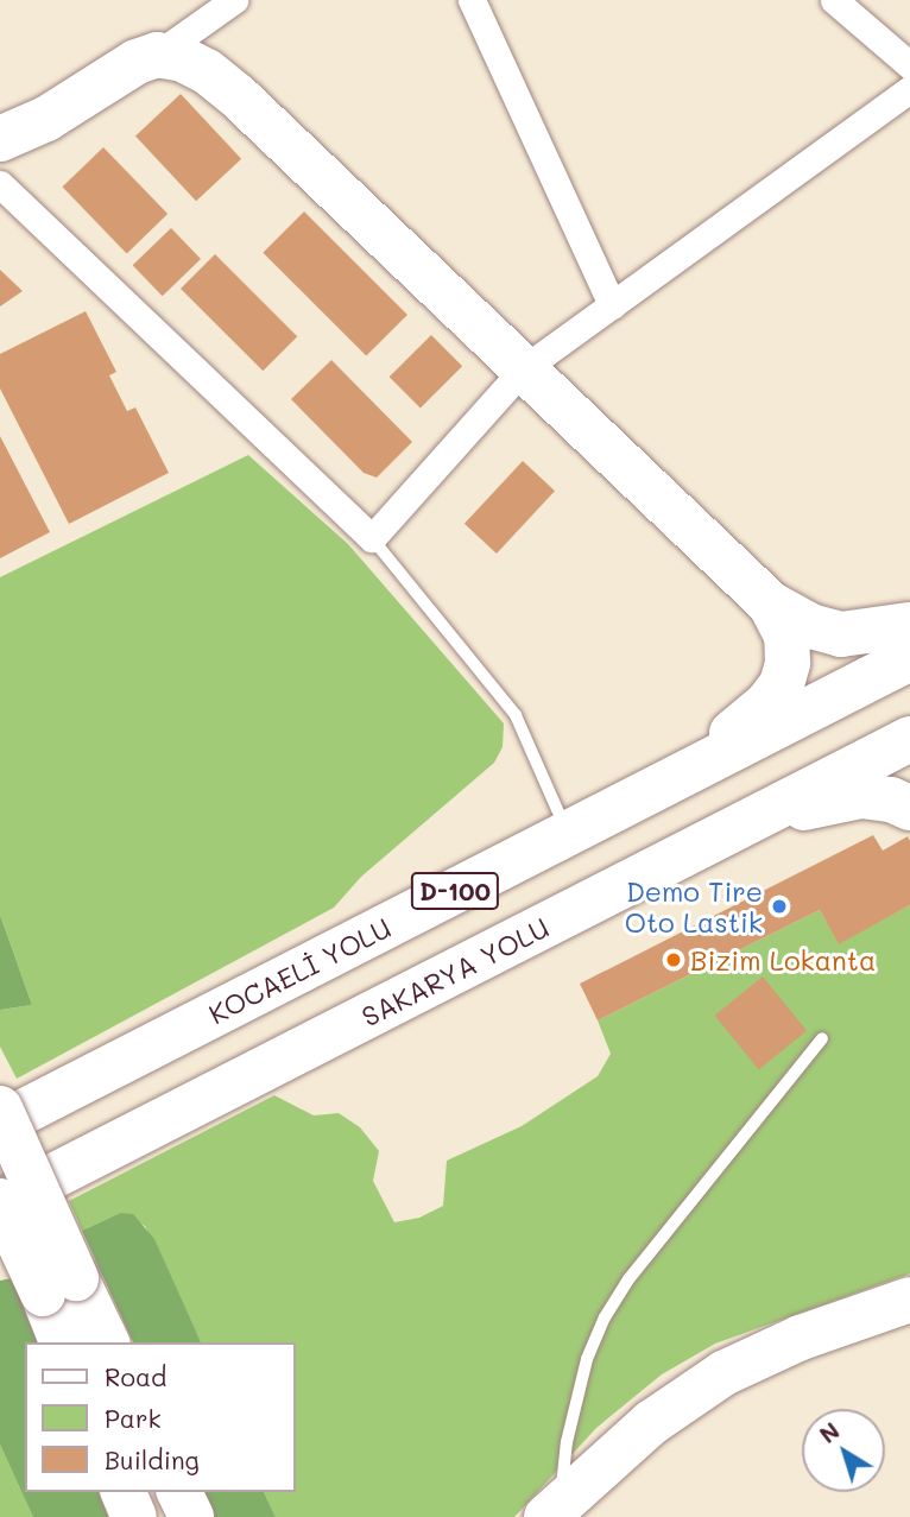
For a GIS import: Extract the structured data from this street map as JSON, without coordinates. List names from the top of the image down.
{
  "streets": {
    "highway": ["D-100", "KOCAELİ YOLU", "SAKARYA YOLU"]
  },
  "places": ["Demo Tire Oto Lastik", "Bizim Lokanta"],
  "legend": ["Road", "Park", "Building"],
  "north": "top left"
}
